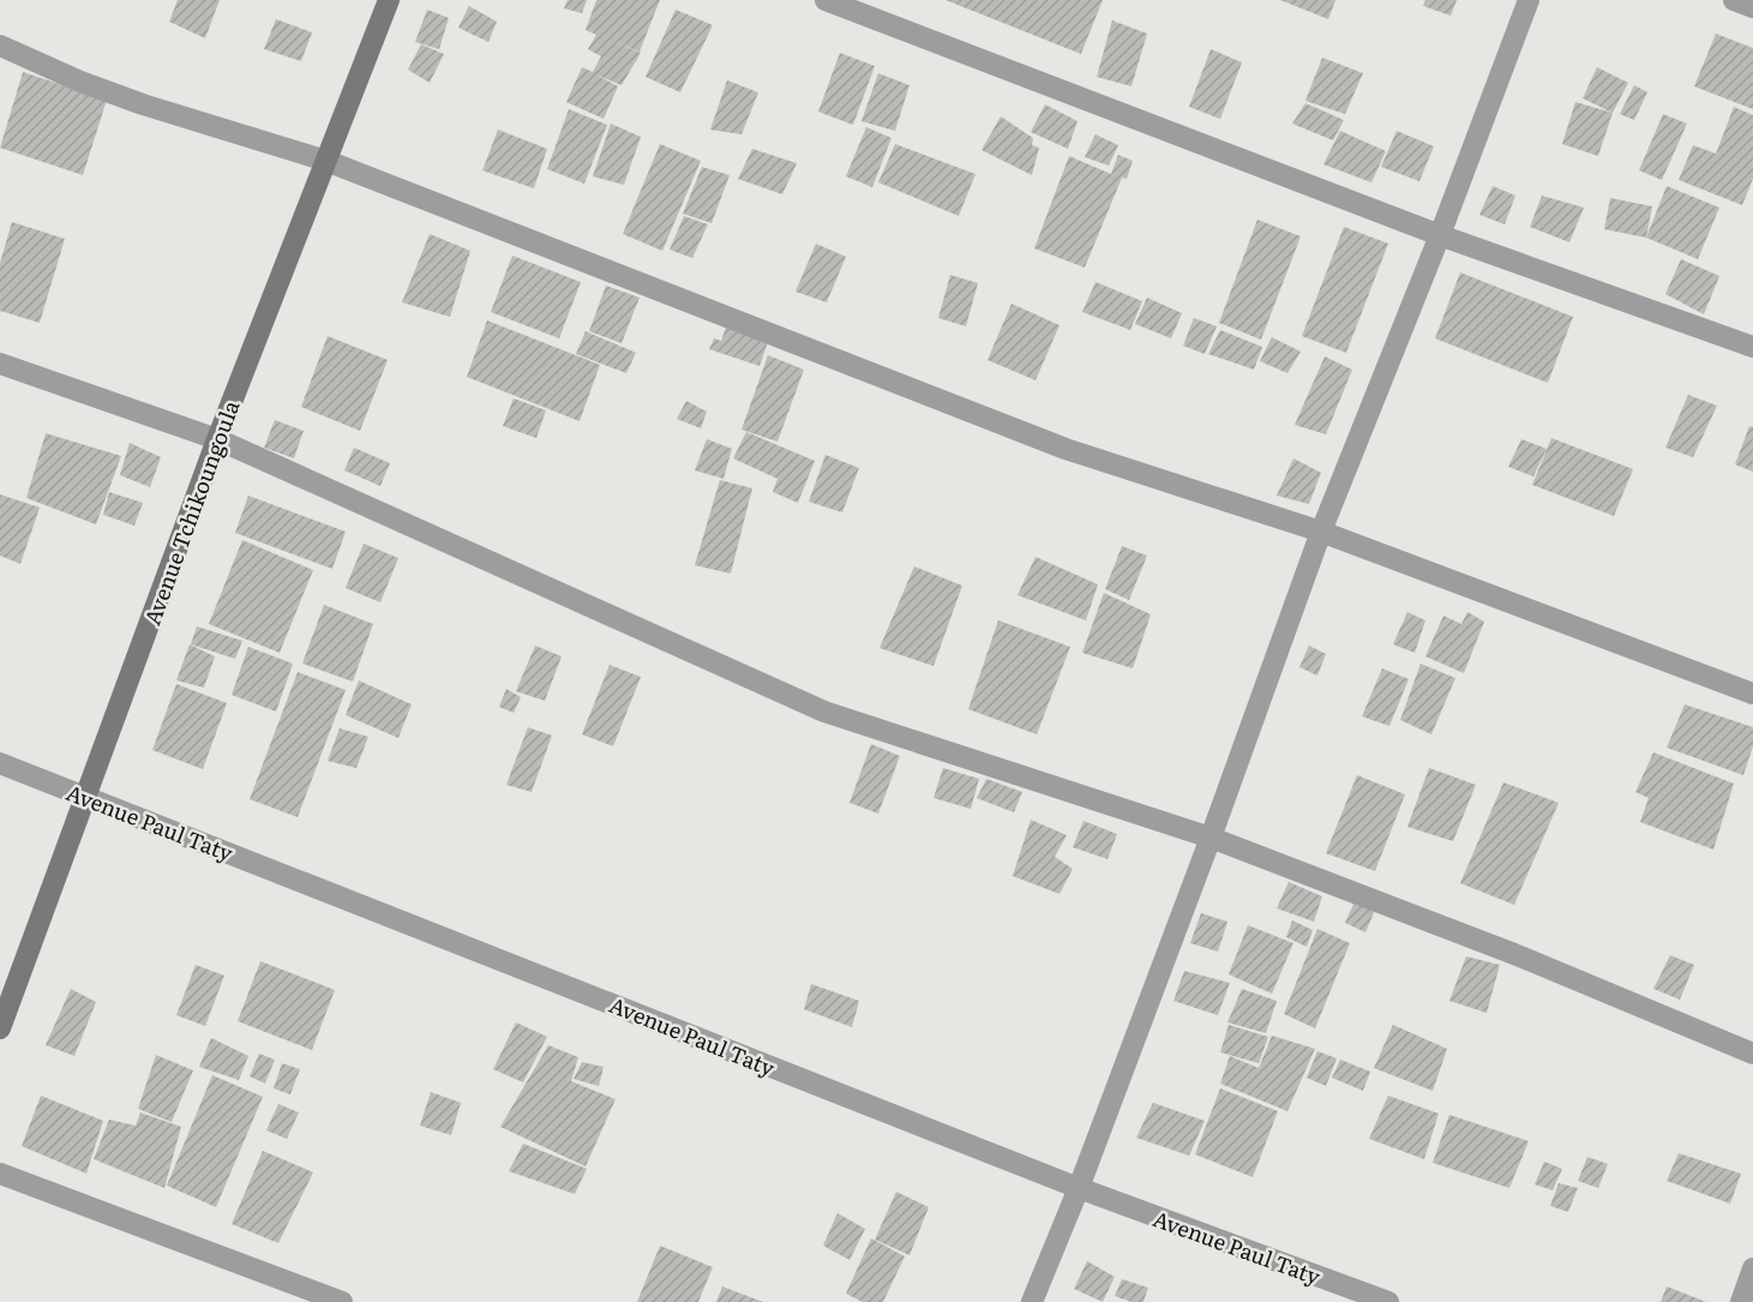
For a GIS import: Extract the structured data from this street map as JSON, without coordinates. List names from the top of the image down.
{
  "streets": {
    "street": ["Avenue Tchikoungoula", "Avenue Paul Taty"]
  },
  "crossings": [
    ["Avenue Tchikoungoula", "Avenue Paul Taty"]
  ]
}
